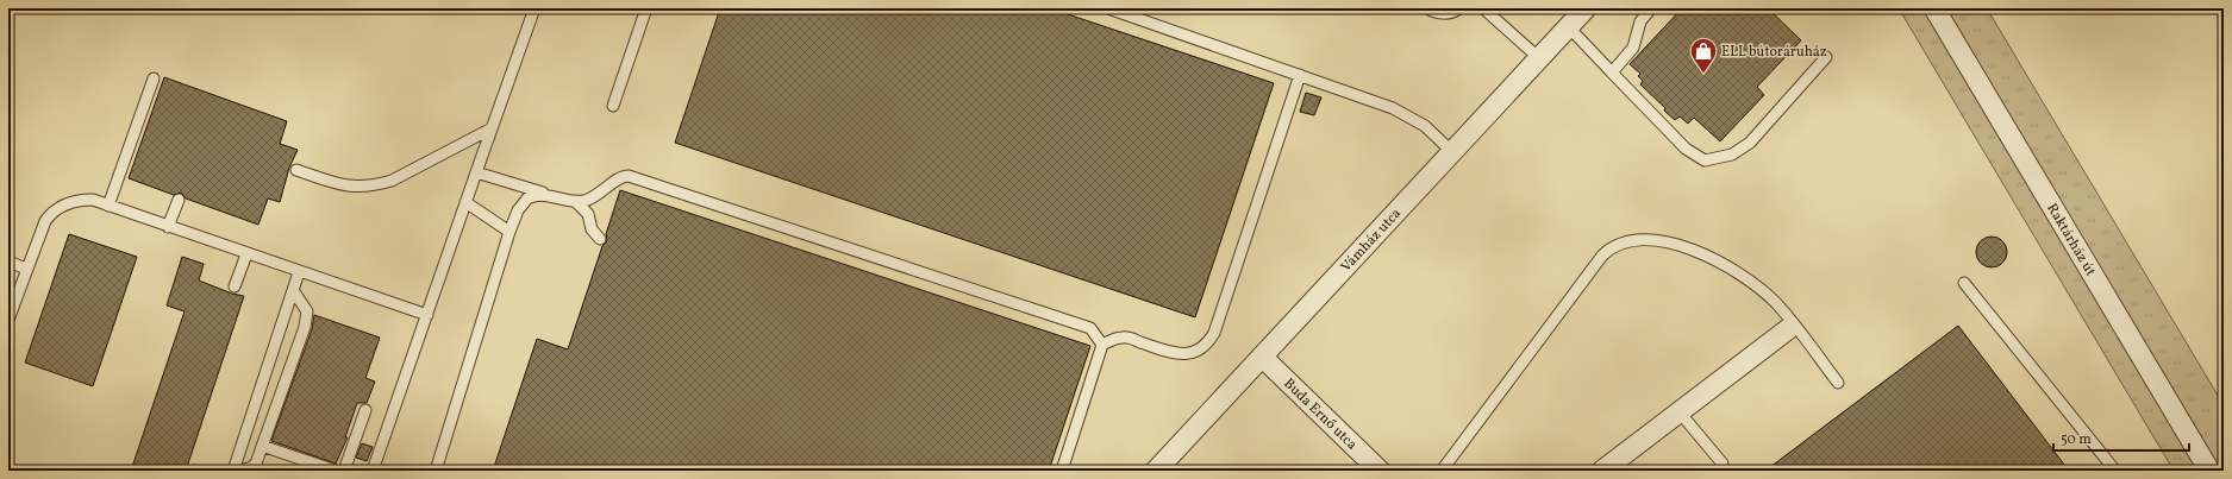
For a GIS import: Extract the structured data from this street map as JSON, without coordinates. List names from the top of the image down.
{
  "streets": {
    "street": ["Vámház utca", "Raktárház út", "Buda Ernő utca"]
  },
  "crossings": [
    ["Vámház utca", "Buda Ernő utca"]
  ],
  "places": {
    "shop": ["ELL bútoráruház"]
  },
  "scale_bar": "50 m"
}
